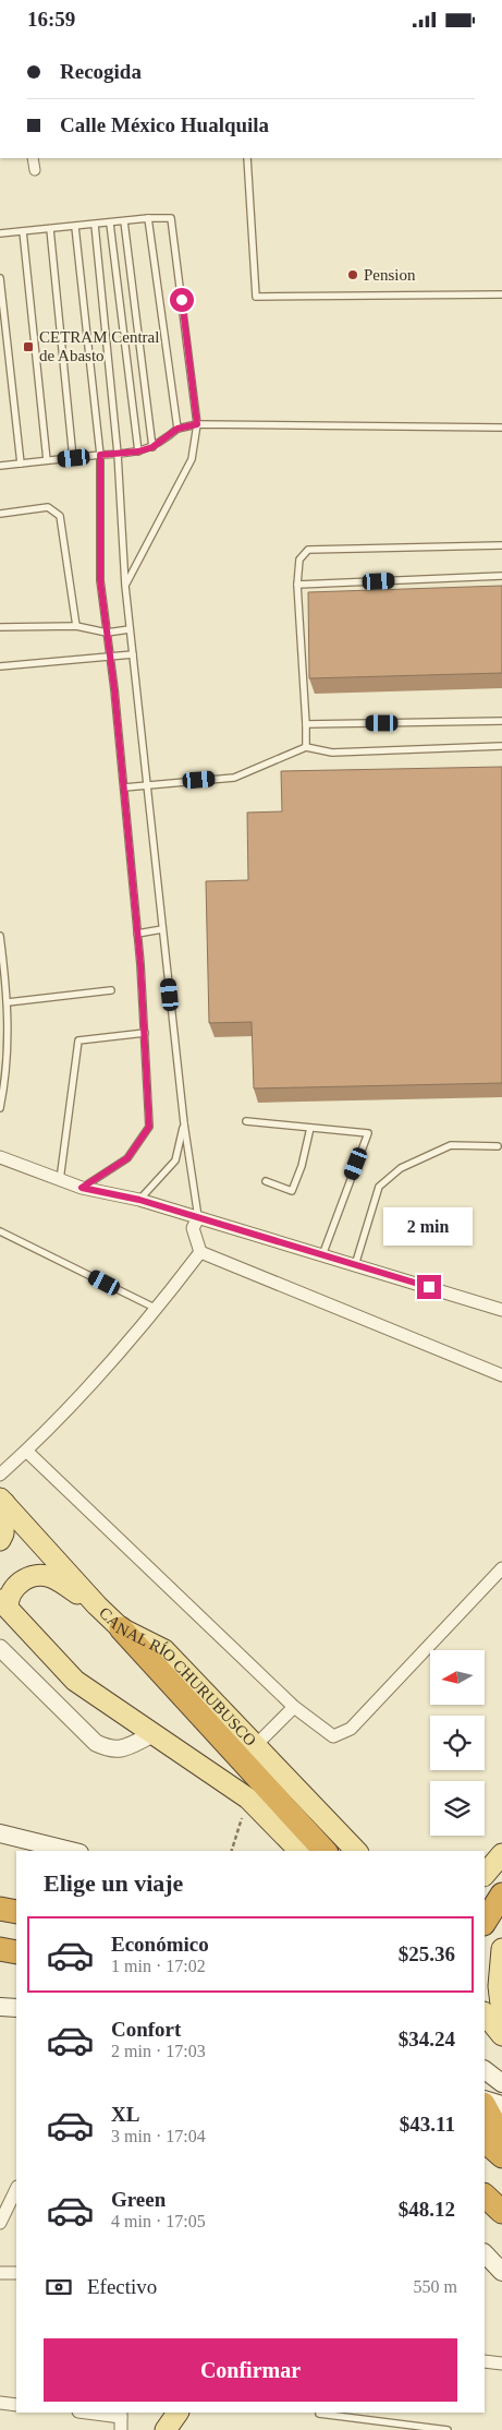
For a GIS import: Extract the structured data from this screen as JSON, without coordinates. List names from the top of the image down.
{
  "streets": {
    "main road": ["CANAL RÍO CHURUBUSCO"]
  },
  "places": {
    "other": ["Pension"],
    "transit": ["CETRAM Central de Abasto"]
  },
  "north": "left",
  "page": {
    "status": "16:59",
    "banner": ["Recogida", "Calle México Hualquila"],
    "bubble": "2 min",
    "heading": "Elige un viaje",
    "list": [
      {
        "name": "Económico",
        "note": "1 min · 17:02",
        "value": "$25.36"
      },
      {
        "name": "Confort",
        "note": "2 min · 17:03",
        "value": "$34.24"
      },
      {
        "name": "XL",
        "note": "3 min · 17:04",
        "value": "$43.11"
      },
      {
        "name": "Green",
        "note": "4 min · 17:05",
        "value": "$48.12"
      }
    ],
    "pay": ["Efectivo", "550 m"],
    "buttons": "Confirmar"
  }
}
